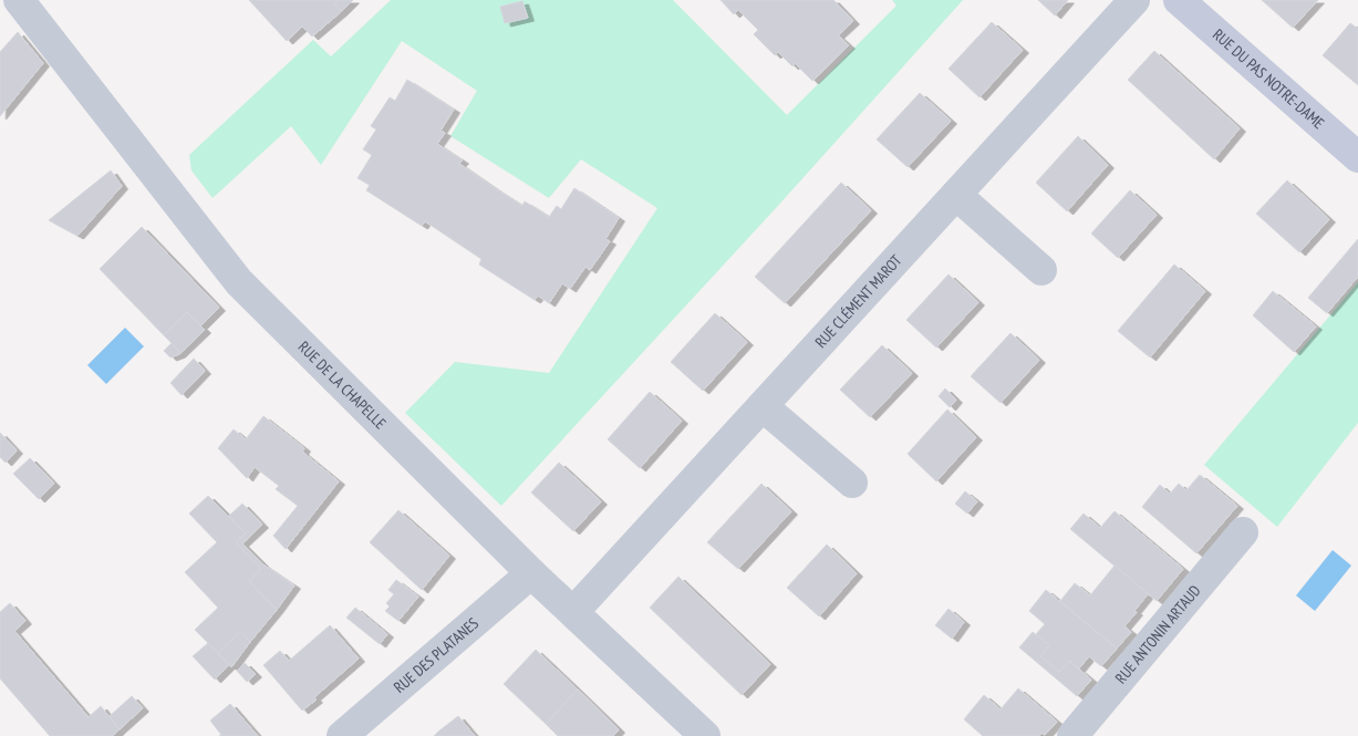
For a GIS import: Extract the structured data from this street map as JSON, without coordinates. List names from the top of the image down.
{
  "streets": {
    "street": [
      "RUE DU PAS NOTRE-DAME",
      "RUE CLÉMENT MAROT",
      "RUE DE LA CHAPELLE",
      "RUE ANTONIN ARTAUD",
      "RUE DES PLATANES"
    ]
  },
  "crossings": [
    ["RUE CLÉMENT MAROT", "RUE DE LA CHAPELLE"],
    ["RUE DE LA CHAPELLE", "RUE DES PLATANES"]
  ]
}
